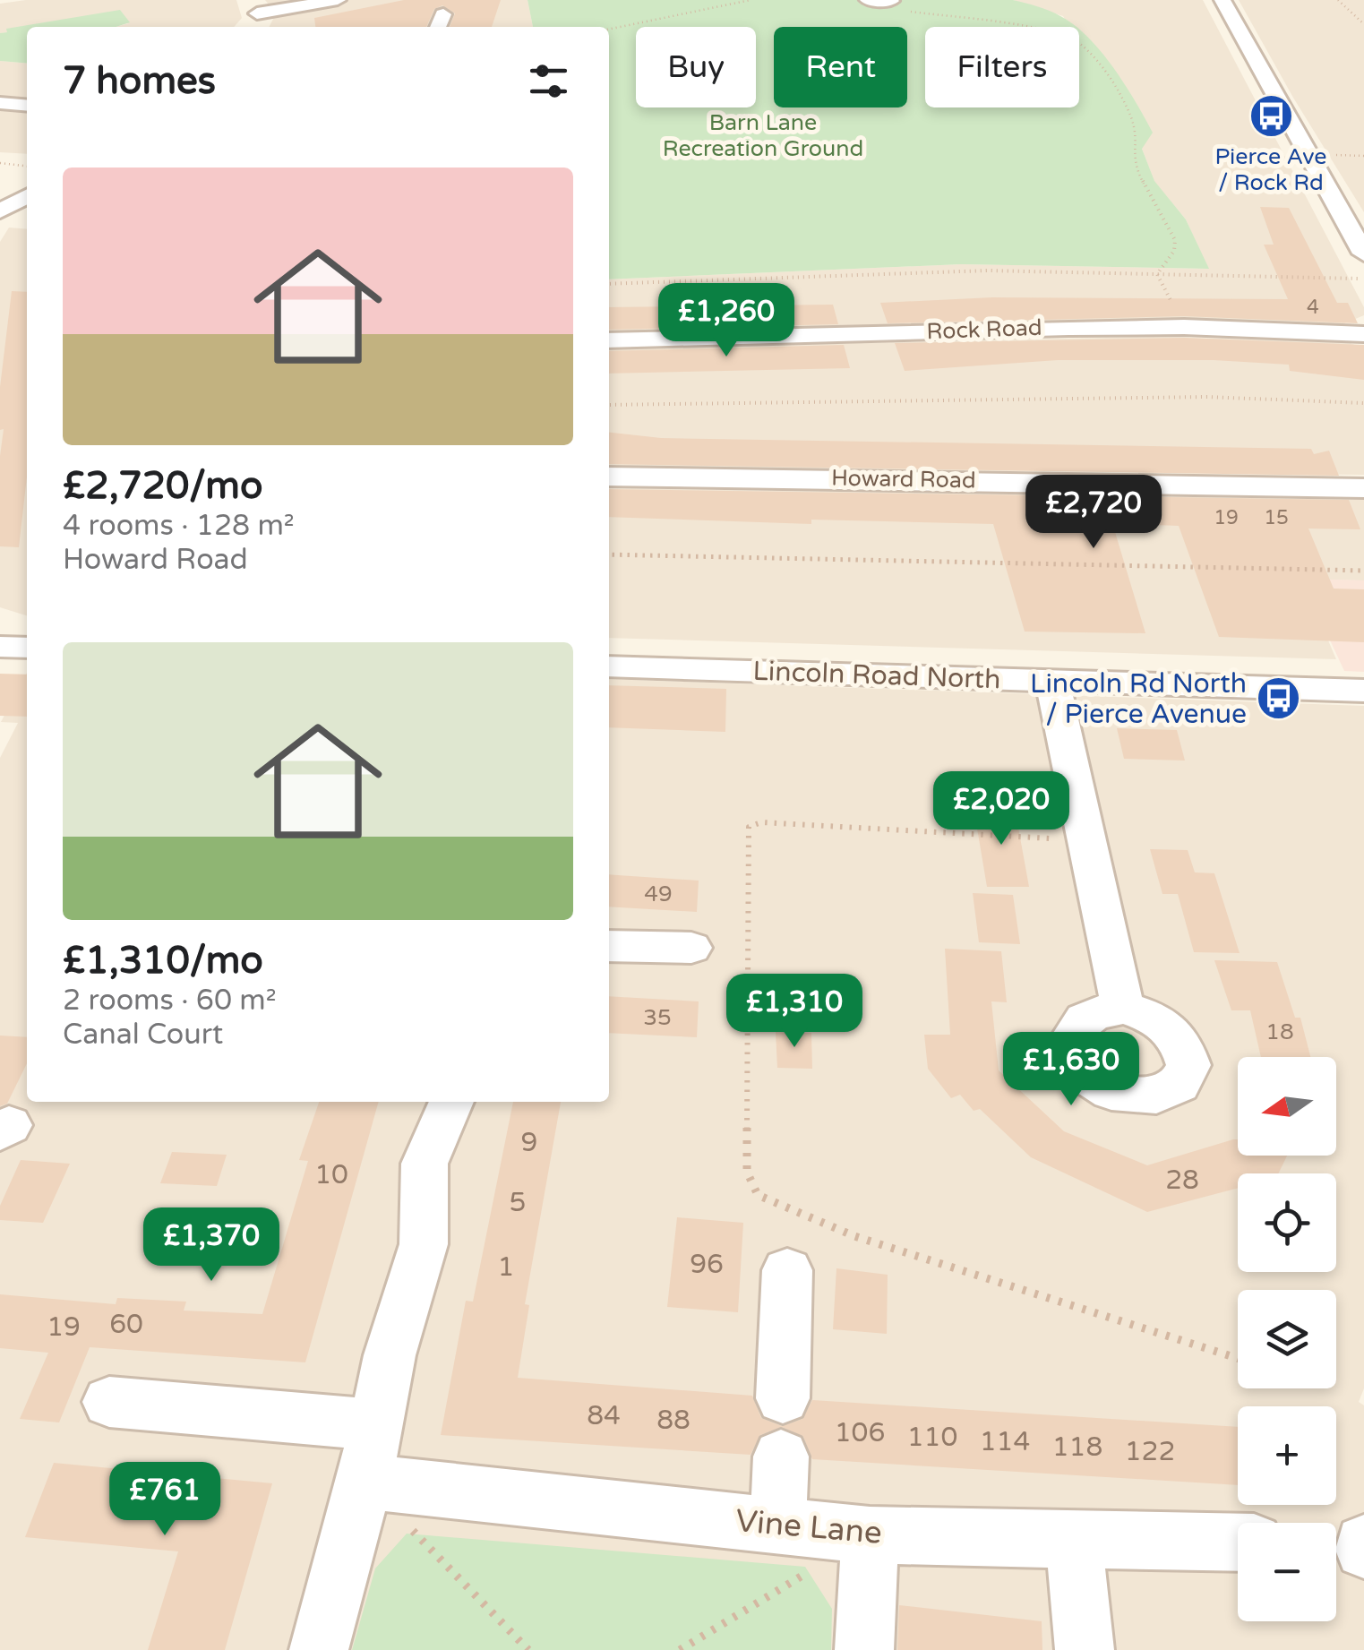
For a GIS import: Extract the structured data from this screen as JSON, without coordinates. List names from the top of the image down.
{
  "streets": {
    "street": [
      "Rock Road",
      "Howard Road",
      "Lincoln Road North",
      "Vine Lane"
    ]
  },
  "parks": ["Barn Lane Recreation Ground"],
  "places": {
    "bus stop": ["Pierce Ave / Rock Rd", "Lincoln Rd North / Pierce Avenue"]
  },
  "house_numbers": [
    "4",
    "19",
    "15",
    "49",
    "35",
    "18",
    "9",
    "10",
    "28",
    "5",
    "96",
    "1",
    "60",
    "19",
    "84",
    "88",
    "106",
    "110",
    "114",
    "118",
    "122"
  ],
  "north": "left",
  "page": {
    "chip": ["Buy", "Rent", "Filters"],
    "heading": "7 homes",
    "list": [
      {
        "name": "£2,720/mo",
        "note": "4 rooms · 128 m² · Howard Road"
      },
      {
        "name": "£1,310/mo",
        "note": "2 rooms · 60 m² · Canal Court"
      }
    ],
    "price": [
      "£1,260",
      "£2,720",
      "£2,020",
      "£1,310",
      "£1,630",
      "£1,370",
      "£761"
    ],
    "map_buttons": ["+", "−"]
  }
}
